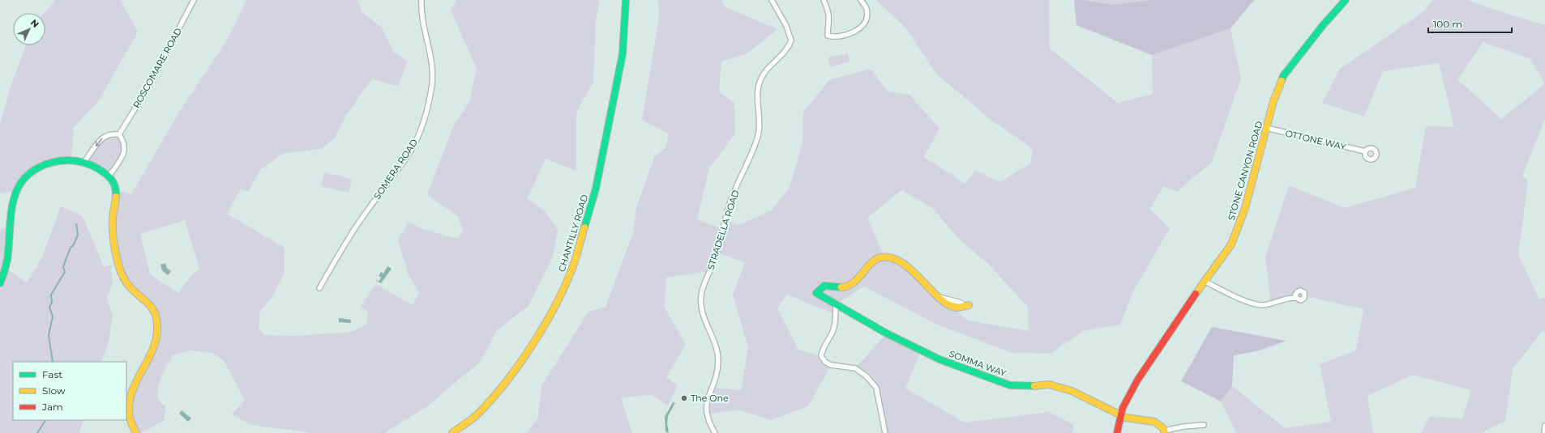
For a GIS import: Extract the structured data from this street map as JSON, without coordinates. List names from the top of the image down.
{
  "streets": {
    "street": [
      "ROSCOMARE ROAD",
      "OTTONE WAY",
      "SOMERA ROAD",
      "STONE CANYON ROAD",
      "STRADELLA ROAD",
      "CHANTILLY ROAD",
      "SOMMA WAY"
    ]
  },
  "crossings": [
    ["OTTONE WAY", "STONE CANYON ROAD"],
    ["STONE CANYON ROAD", "SOMMA WAY"]
  ],
  "places": ["The One"],
  "legend": ["Fast", "Slow", "Jam"],
  "scale_bar": "100 m",
  "north": "top right"
}
